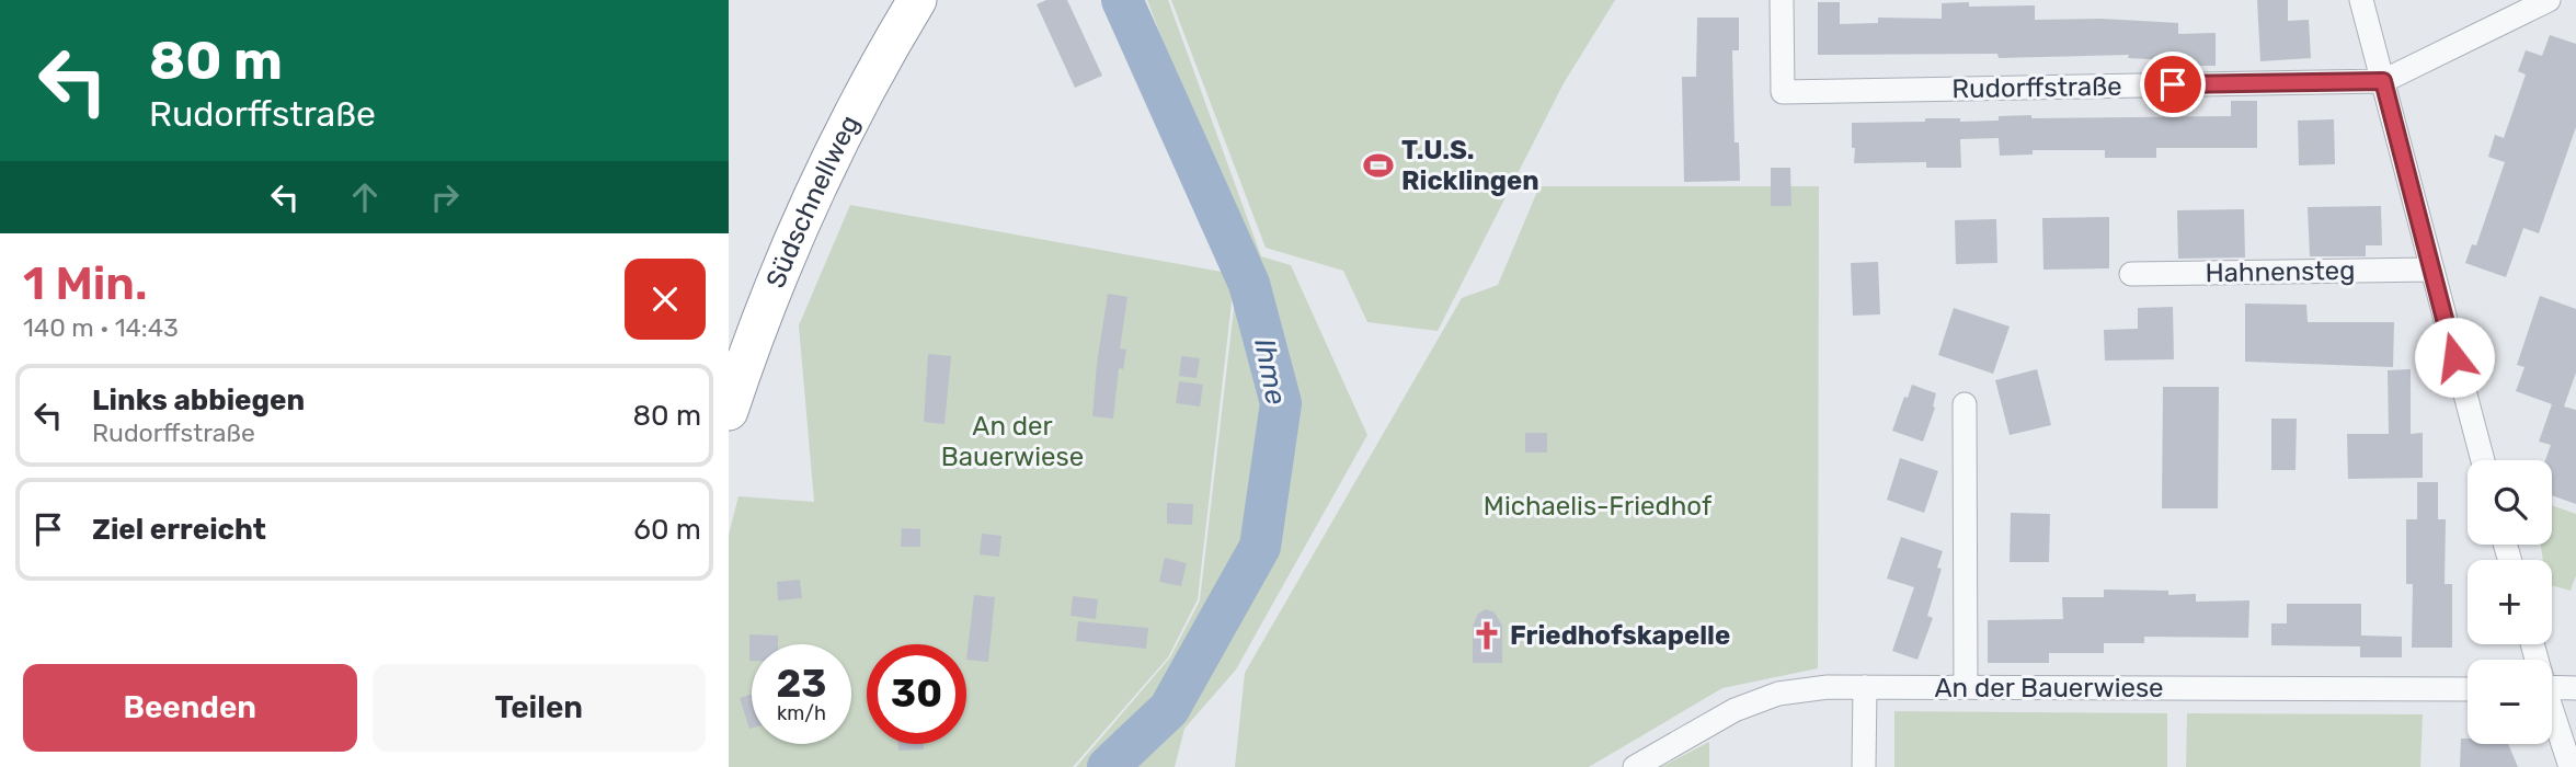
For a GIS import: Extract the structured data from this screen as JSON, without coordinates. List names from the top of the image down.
{
  "streets": {
    "highway": ["Südschnellweg"],
    "street": ["Rudorffstraße", "Hahnensteg", "An der Bauerwiese"]
  },
  "water": ["Ihme"],
  "parks": ["An der Bauerwiese", "Michaelis-Friedhof"],
  "places": {
    "sports": ["T.U.S. Ricklingen"],
    "church": ["Friedhofskapelle"]
  },
  "page": {
    "turn": ["80 m", "Rudorffstraße"],
    "heading": ["1 Min.", "140 m · 14:43"],
    "list": [
      {
        "name": "Links abbiegen",
        "note": "Rudorffstraße",
        "value": "80 m"
      },
      {
        "name": "Ziel erreicht",
        "value": "60 m"
      }
    ],
    "map_buttons": ["+", "−"],
    "speed": "23 km/h",
    "limit": "30",
    "buttons": ["Beenden", "Teilen"]
  }
}
